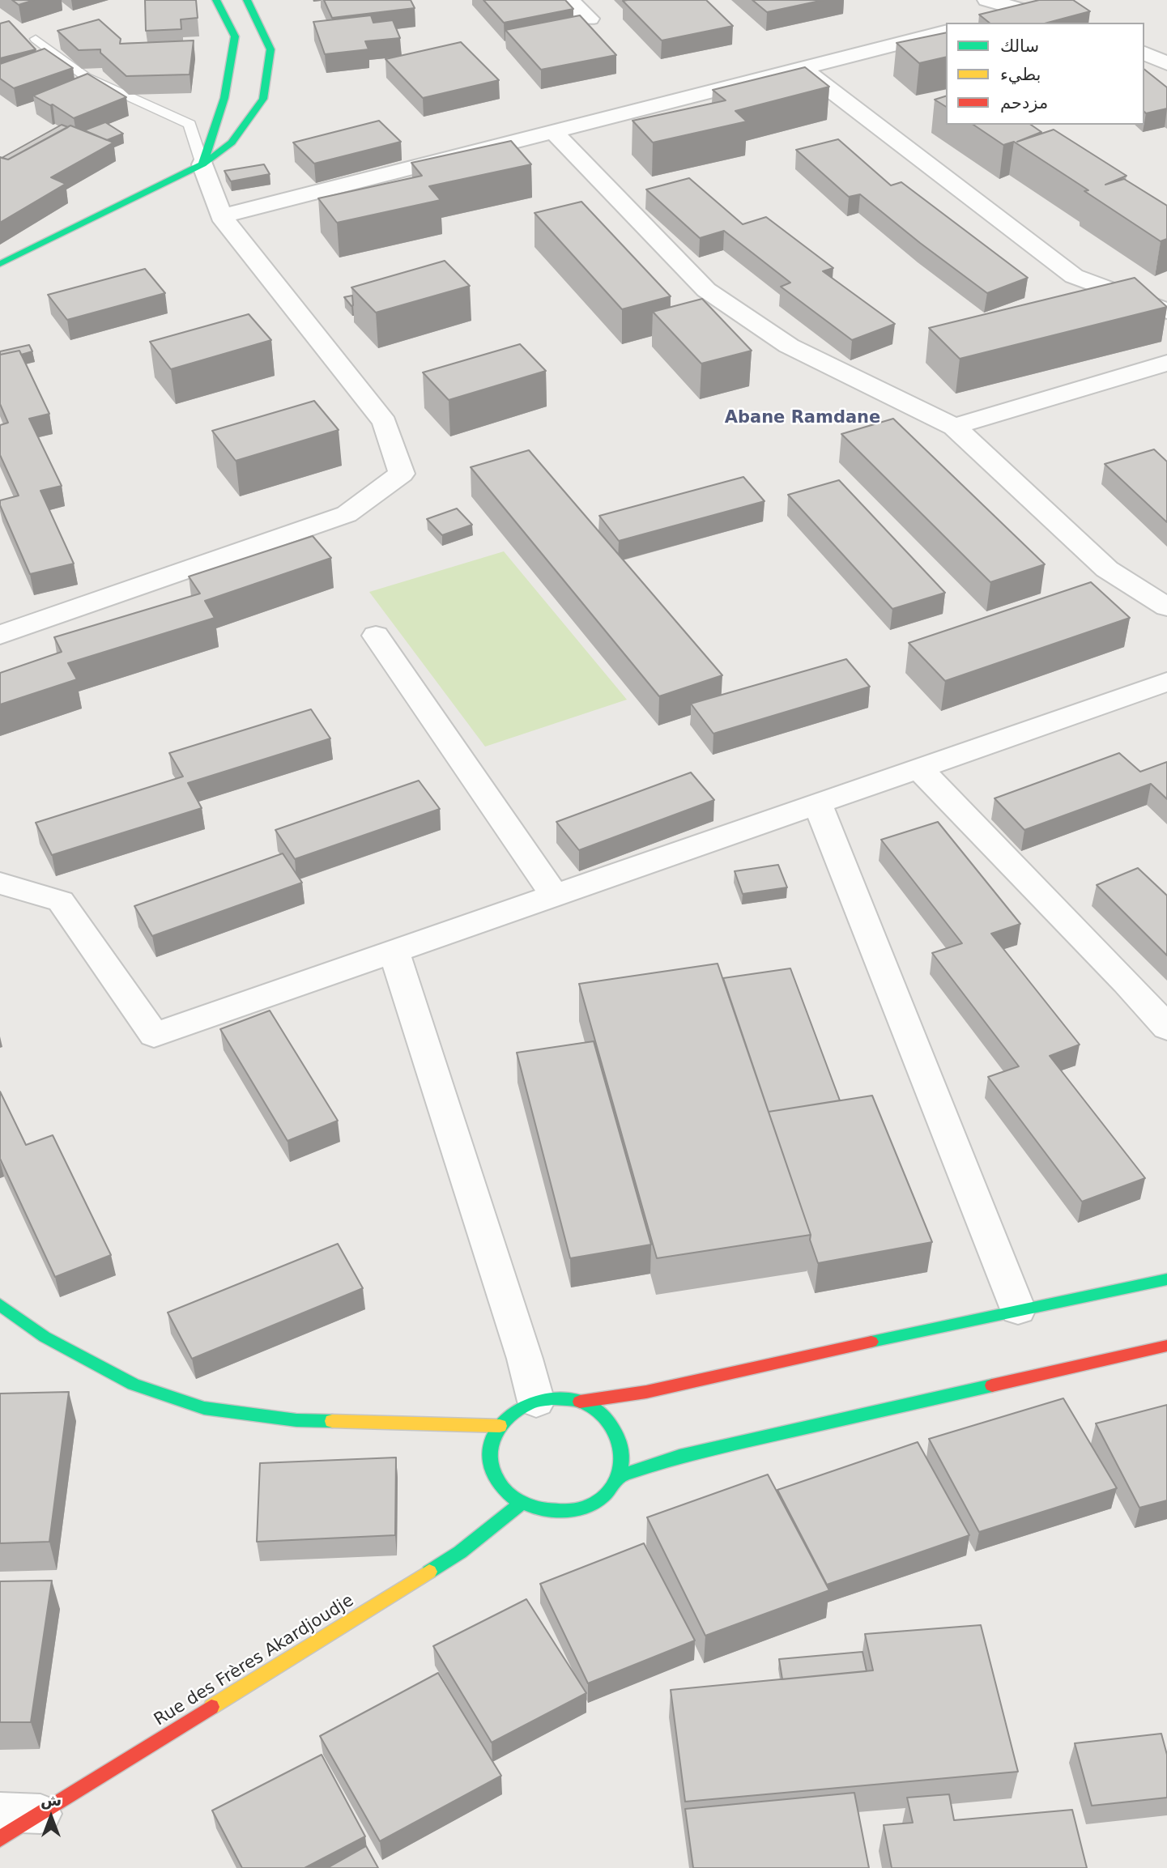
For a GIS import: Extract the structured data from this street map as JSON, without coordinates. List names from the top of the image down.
{
  "streets": {
    "street": ["Rue des Frères Akardjoudje"]
  },
  "districts": ["Abane Ramdane"],
  "legend": ["سالك", "بطيء", "مزدحم"],
  "north": "top"
}
